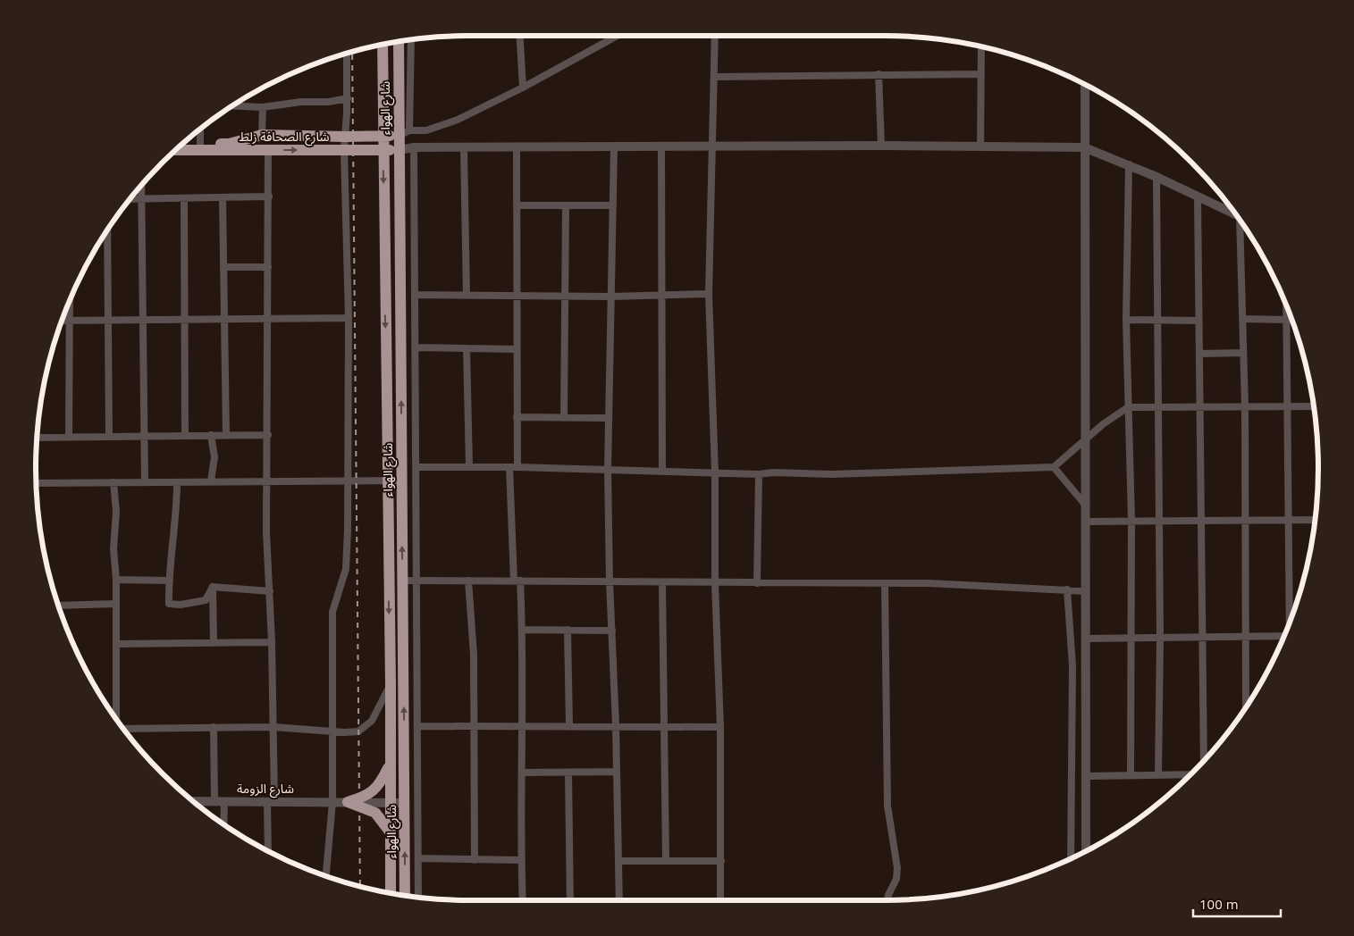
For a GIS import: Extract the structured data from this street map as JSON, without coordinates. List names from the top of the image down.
{
  "streets": {
    "highway": ["شارع الهواء", "شارع الصحافة زلط"],
    "street": ["شارع الزومة"]
  },
  "crossings": [
    ["شارع الهواء", "شارع الصحافة زلط"],
    ["شارع الهواء", "شارع الزومة"]
  ],
  "scale_bar": "100 m"
}
